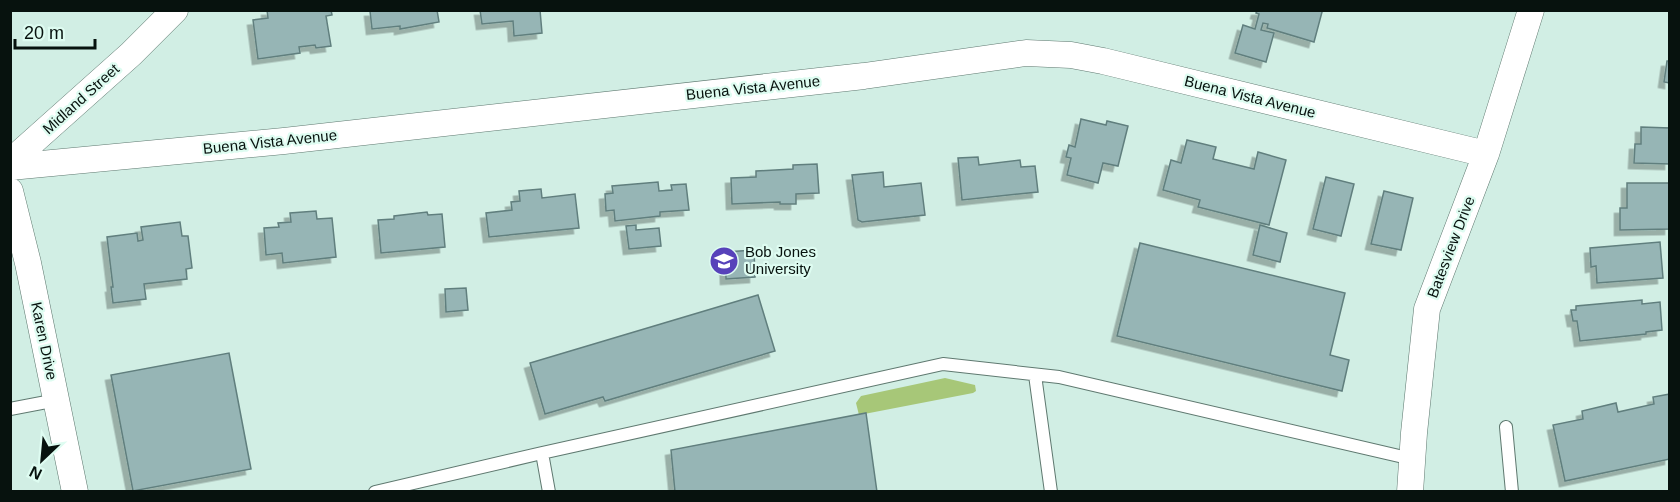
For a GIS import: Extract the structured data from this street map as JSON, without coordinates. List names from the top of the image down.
{
  "streets": {
    "street": [
      "Buena Vista Avenue",
      "Midland Street",
      "Batesview Drive",
      "Karen Drive"
    ]
  },
  "crossings": [
    ["Buena Vista Avenue", "Batesview Drive"]
  ],
  "places": {
    "school or university": ["Bob Jones University"]
  },
  "scale_bar": "20 m",
  "north": "bottom left"
}
